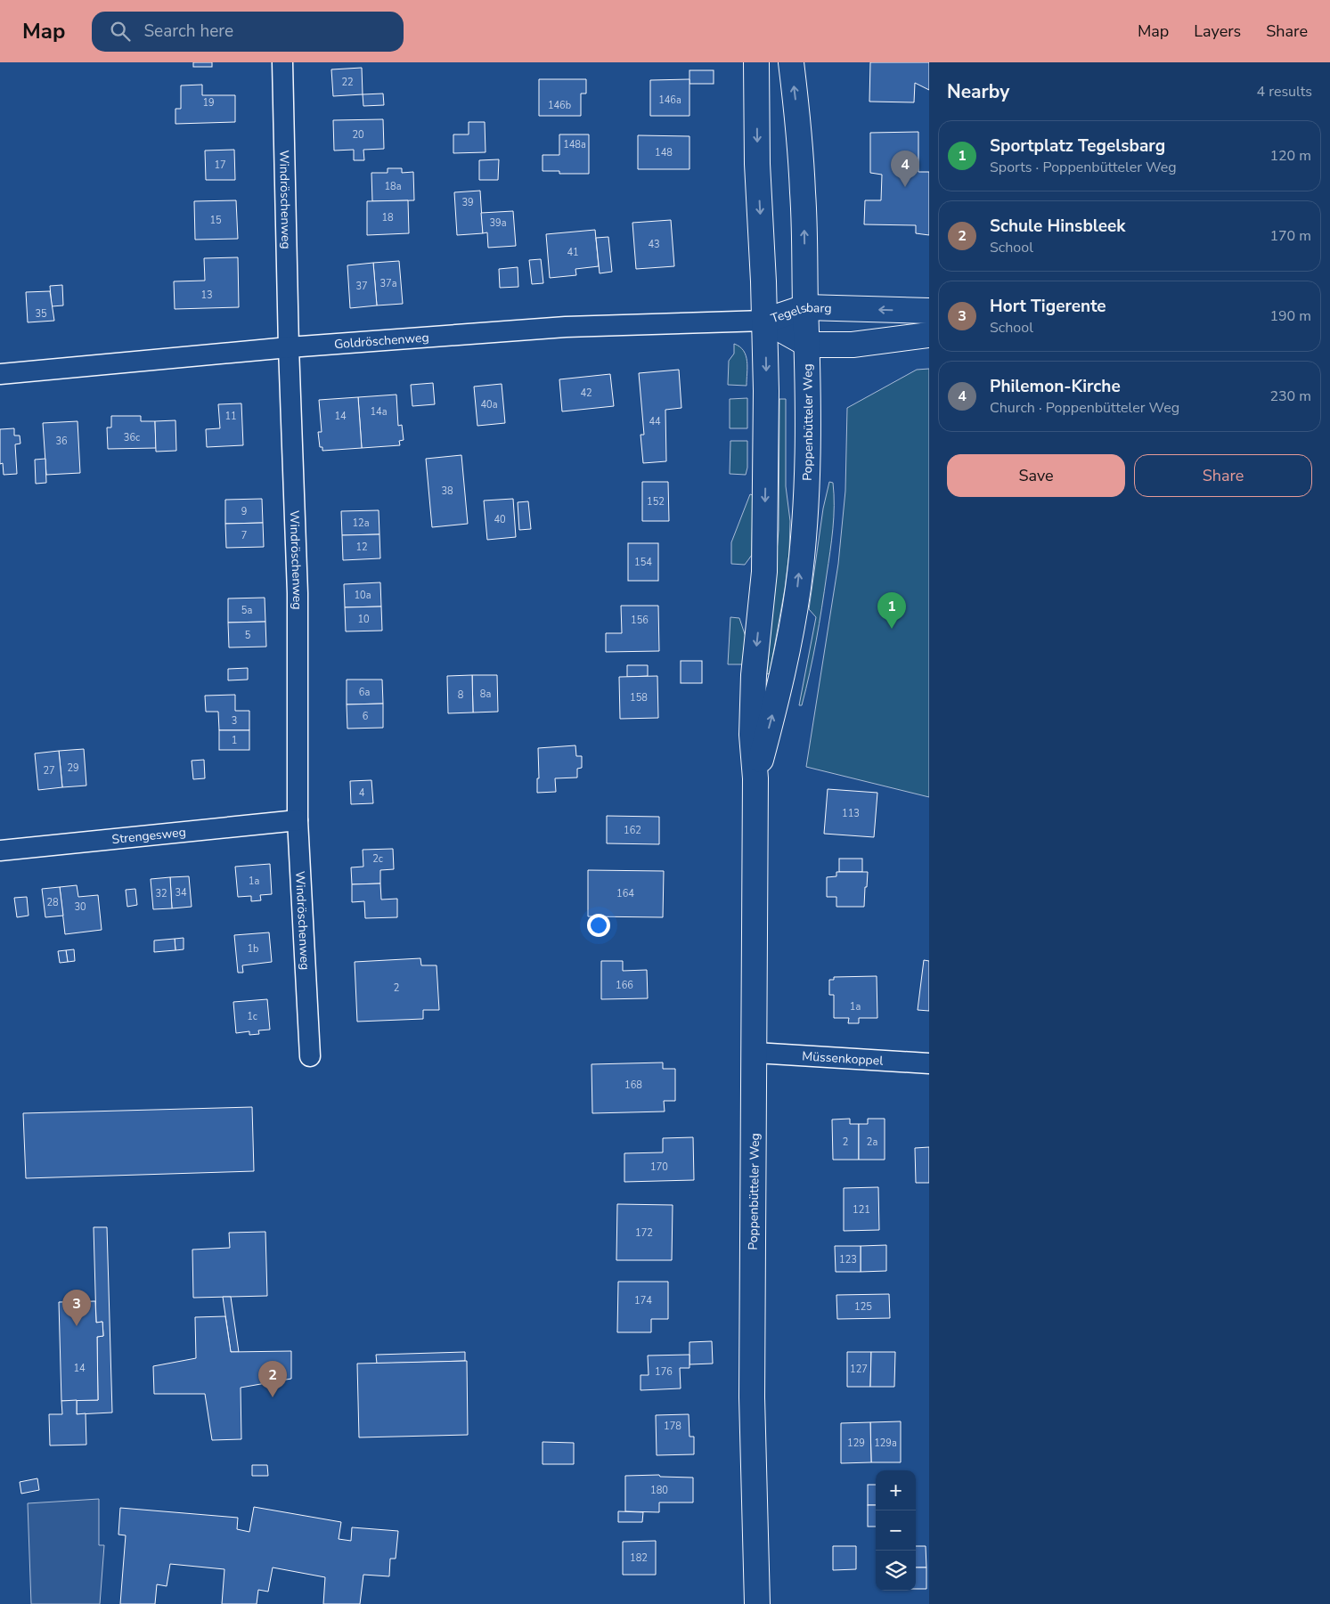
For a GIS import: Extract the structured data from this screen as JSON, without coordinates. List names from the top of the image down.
{
  "streets": {
    "main road": ["Tegelsbarg", "Poppenbütteler Weg"],
    "street": [
      "Windröschenweg",
      "Goldröschenweg",
      "Strengesweg",
      "Müssenkoppel"
    ]
  },
  "crossings": [
    ["Windröschenweg", "Goldröschenweg"],
    ["Windröschenweg", "Strengesweg"],
    ["Tegelsbarg", "Goldröschenweg"],
    ["Tegelsbarg", "Poppenbütteler Weg"],
    ["Goldröschenweg", "Poppenbütteler Weg"],
    ["Poppenbütteler Weg", "Müssenkoppel"]
  ],
  "house_numbers": [
    "22",
    "146a",
    "19",
    "146b",
    "20",
    "148a",
    "148",
    "17",
    "18a",
    "39",
    "18",
    "15",
    "39a",
    "43",
    "41",
    "37a",
    "37",
    "13",
    "35",
    "42",
    "40a",
    "14a",
    "11",
    "14",
    "44",
    "36c",
    "36",
    "38",
    "152",
    "9",
    "40",
    "12a",
    "7",
    "12",
    "154",
    "10a",
    "5a",
    "10",
    "156",
    "5",
    "6a",
    "8a",
    "8",
    "158",
    "6",
    "3",
    "1",
    "29",
    "27",
    "4",
    "113",
    "162",
    "2c",
    "1a",
    "34",
    "32",
    "164",
    "28",
    "30",
    "1b",
    "166",
    "2",
    "1a",
    "1c",
    "168",
    "2",
    "2a",
    "170",
    "121",
    "172",
    "123",
    "174",
    "125",
    "14",
    "127",
    "176",
    "178",
    "129",
    "129a",
    "180",
    "182"
  ],
  "page": {
    "header": "Map",
    "search": "Search here",
    "nav": ["Map", "Layers", "Share"],
    "heading": ["Nearby", "4 results"],
    "list": [
      {
        "mark": "1",
        "name": "Sportplatz Tegelsbarg",
        "note": "Sports · Poppenbütteler Weg",
        "value": "120 m"
      },
      {
        "mark": "2",
        "name": "Schule Hinsbleek",
        "note": "School",
        "value": "170 m"
      },
      {
        "mark": "3",
        "name": "Hort Tigerente",
        "note": "School",
        "value": "190 m"
      },
      {
        "mark": "4",
        "name": "Philemon-Kirche",
        "note": "Church · Poppenbütteler Weg",
        "value": "230 m"
      }
    ],
    "pins": [
      "4",
      "1",
      "3",
      "2"
    ],
    "buttons": ["Save", "Share"],
    "map_buttons": ["+", "−"]
  }
}
